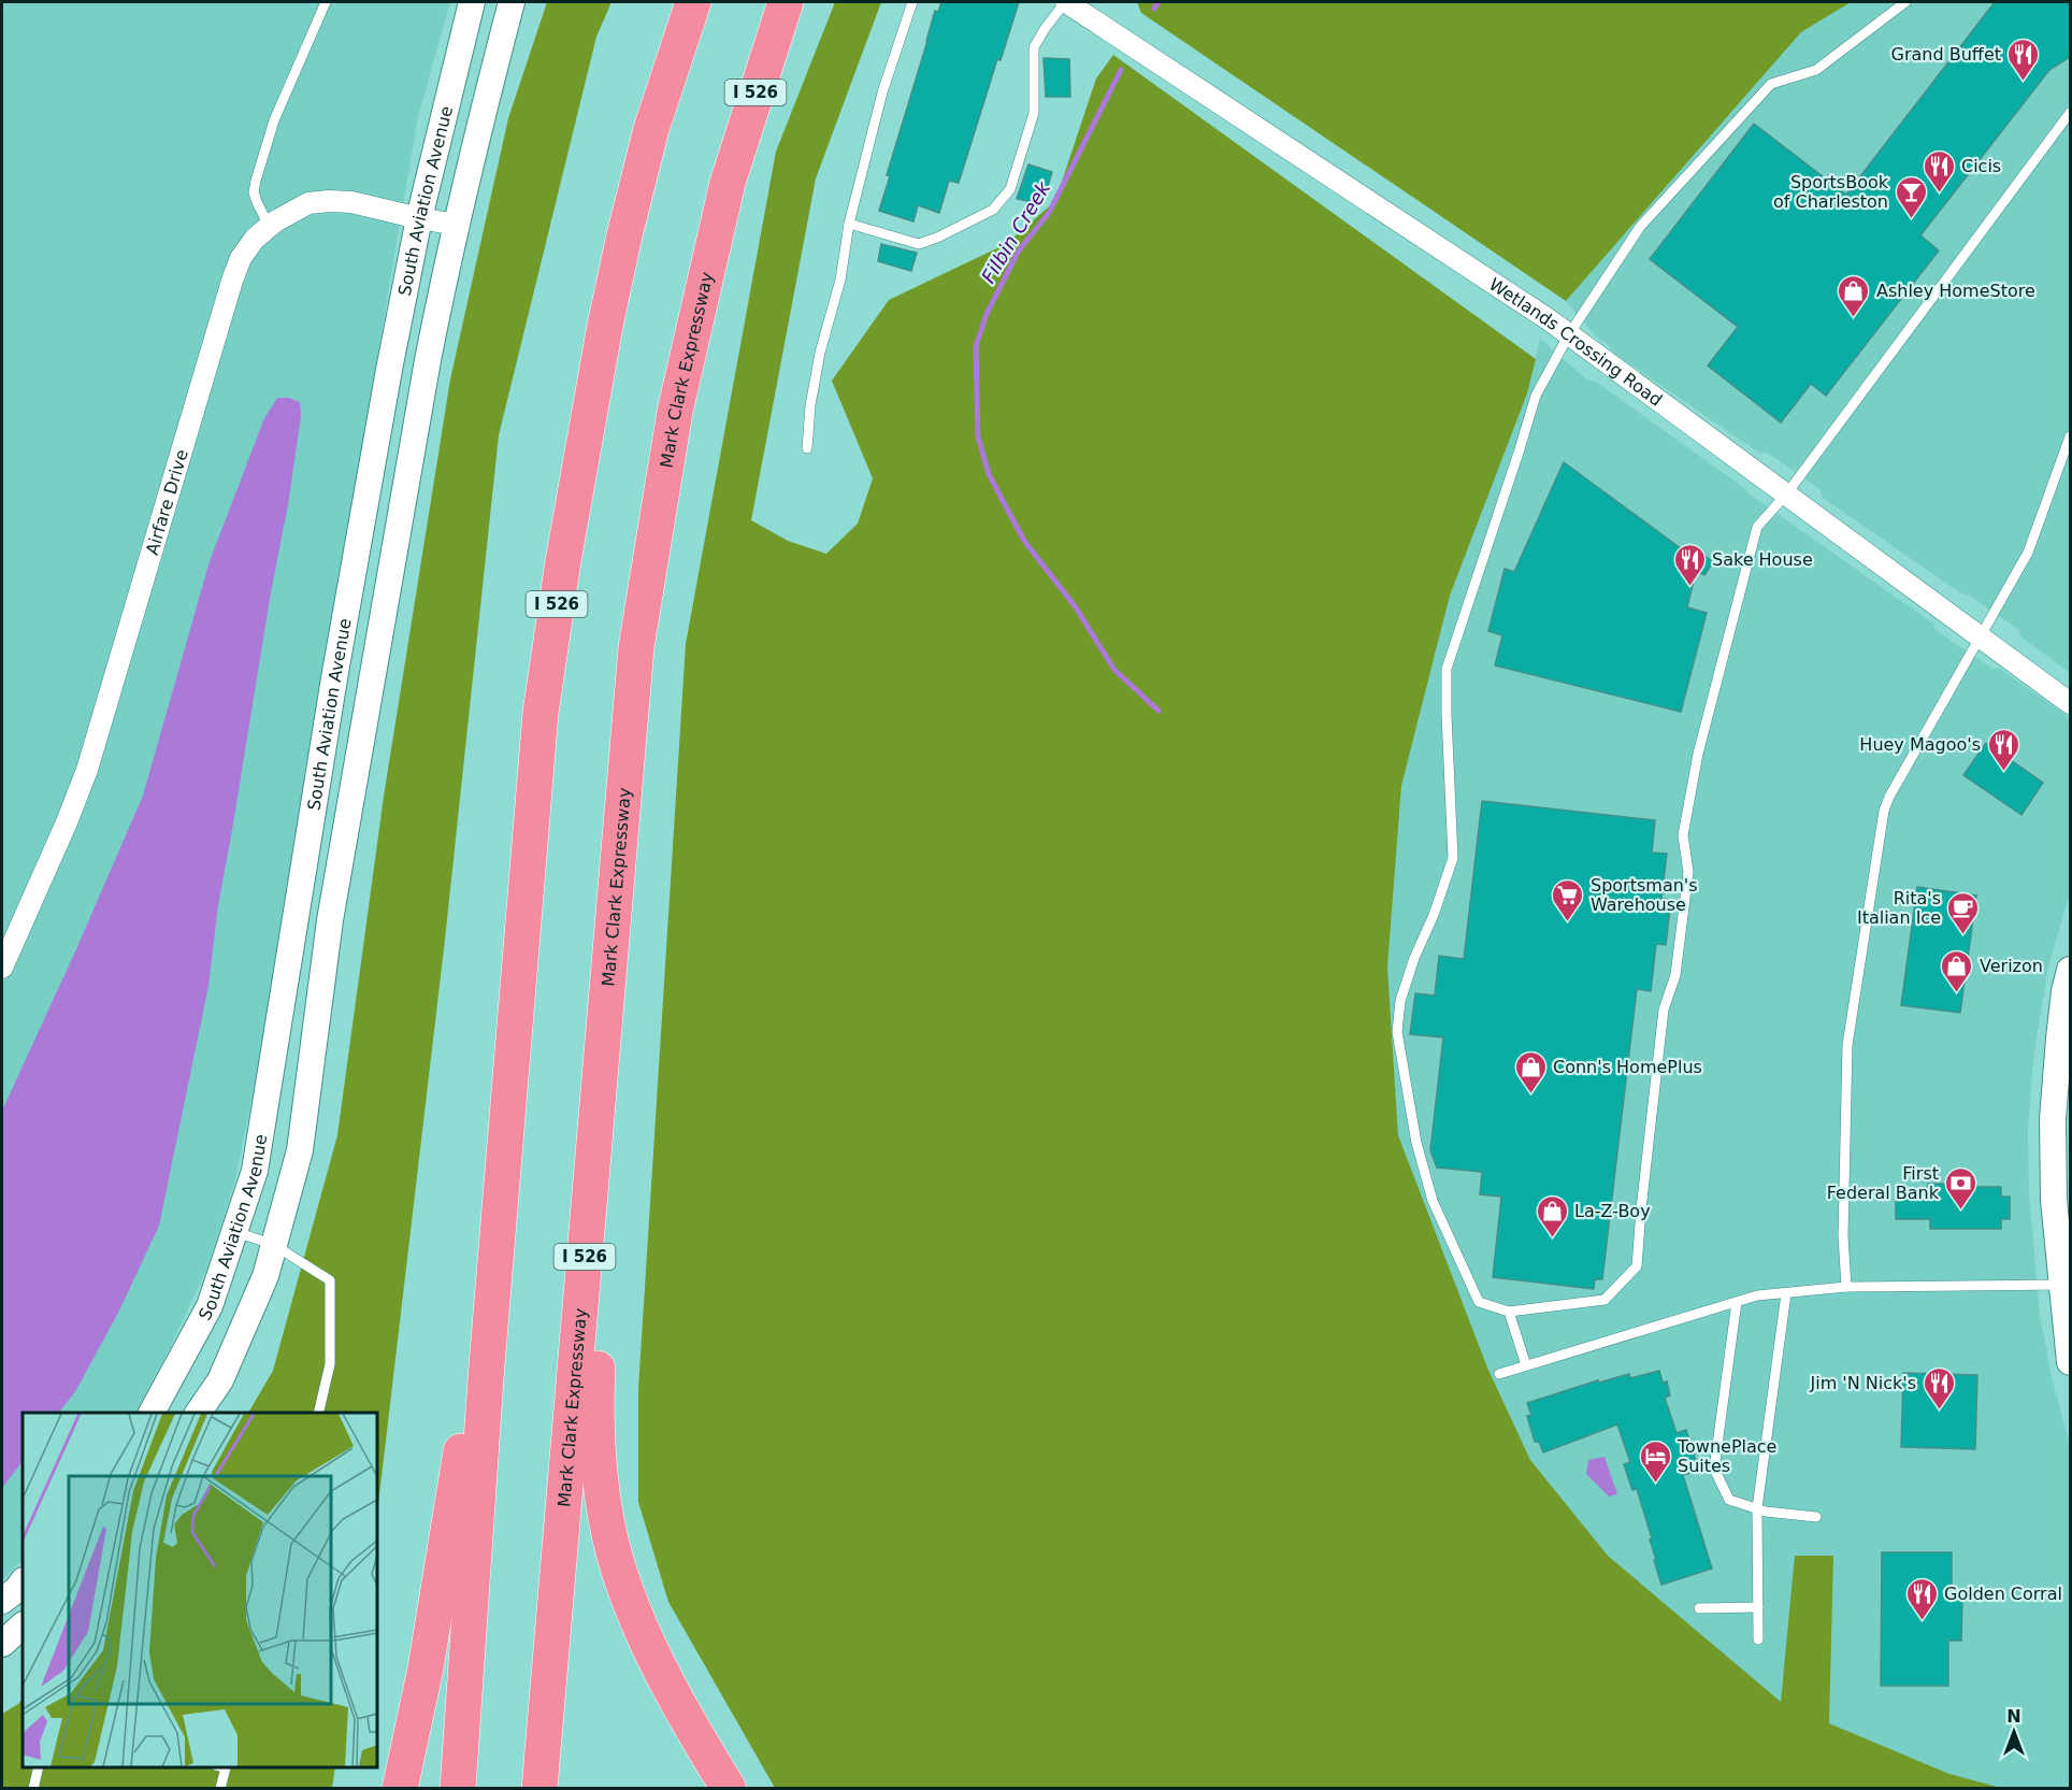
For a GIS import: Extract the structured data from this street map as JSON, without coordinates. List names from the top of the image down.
{
  "streets": {
    "highway": ["I 526", "Mark Clark Expressway"],
    "street": ["South Aviation Avenue", "Wetlands Crossing Road", "Airfare Drive"]
  },
  "crossings": [
    ["South Aviation Avenue", "Airfare Drive"]
  ],
  "water": ["Filbin Creek"],
  "places": {
    "restaurant": [
      "Grand Buffet",
      "Cicis",
      "Sake House",
      "Huey Magoo's",
      "Jim 'N Nick's",
      "Golden Corral"
    ],
    "bar": ["SportsBook of Charleston"],
    "shop": [
      "Ashley HomeStore",
      "Verizon",
      "Conn's HomePlus",
      "La-Z-Boy"
    ],
    "supermarket": ["Sportsman's Warehouse"],
    "cafe": ["Rita's Italian Ice"],
    "bank": ["First Federal Bank"],
    "hotel": ["TownePlace Suites"]
  },
  "north": "top"
}
